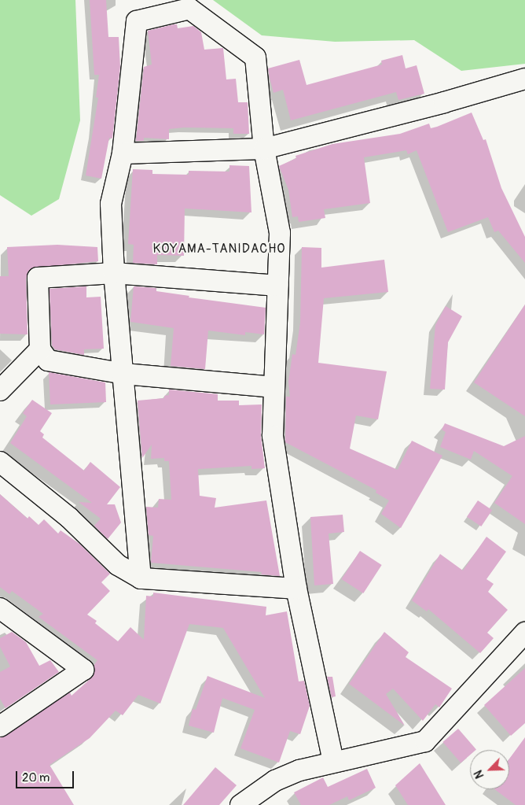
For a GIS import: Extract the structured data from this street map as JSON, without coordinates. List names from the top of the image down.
{
  "districts": ["KOYAMA-TANIDACHO"],
  "scale_bar": "20 m",
  "north": "bottom left"
}
